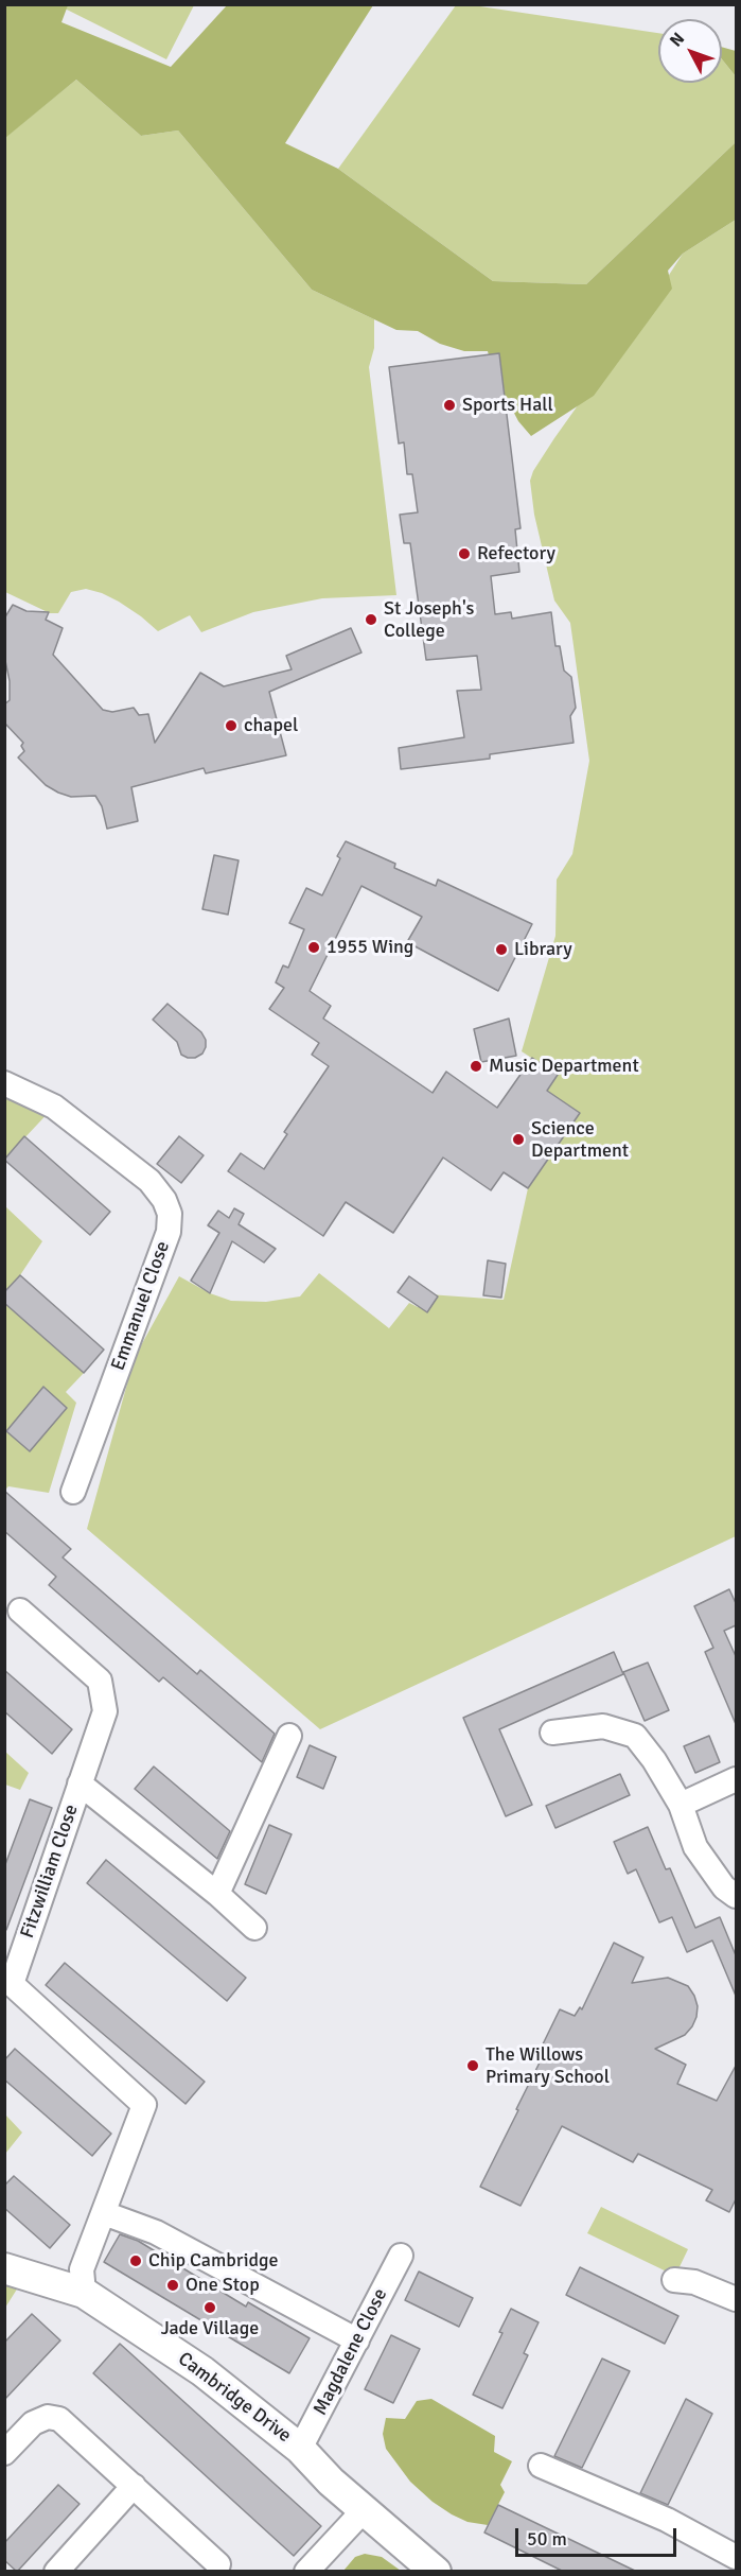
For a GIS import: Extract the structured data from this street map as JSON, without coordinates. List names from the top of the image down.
{
  "streets": {
    "street": [
      "Emmanuel Close",
      "Fitzwilliam Close",
      "Magdalene Close",
      "Cambridge Drive"
    ]
  },
  "crossings": [
    ["Fitzwilliam Close", "Cambridge Drive"],
    ["Magdalene Close", "Cambridge Drive"]
  ],
  "places": [
    "Sports Hall",
    "Refectory",
    "St Joseph's College",
    "chapel",
    "1955 Wing",
    "Library",
    "Music Department",
    "Science Department",
    "The Willows Primary School",
    "Chip Cambridge",
    "One Stop",
    "Jade Village"
  ],
  "scale_bar": "50 m",
  "north": "top left"
}
